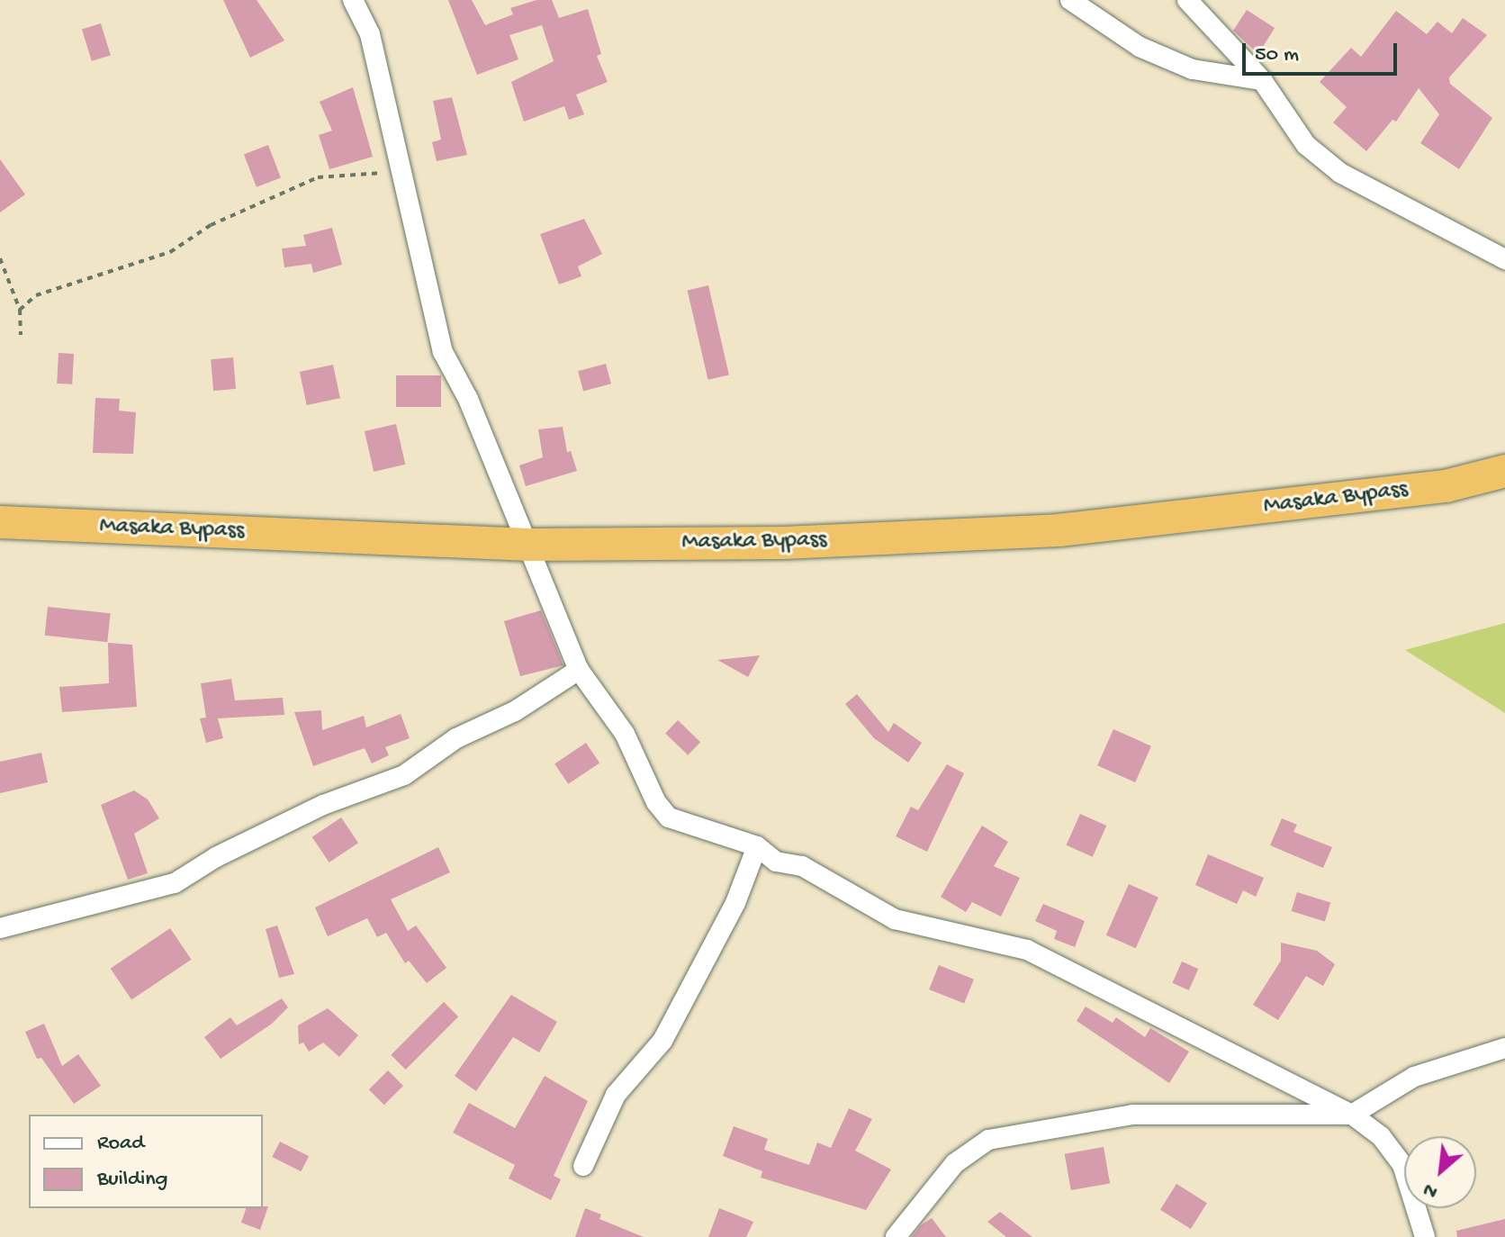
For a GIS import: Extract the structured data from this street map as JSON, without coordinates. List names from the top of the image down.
{
  "streets": {
    "highway": ["Masaka Bypass"]
  },
  "legend": ["Road", "Building"],
  "scale_bar": "50 m",
  "north": "bottom left"
}
